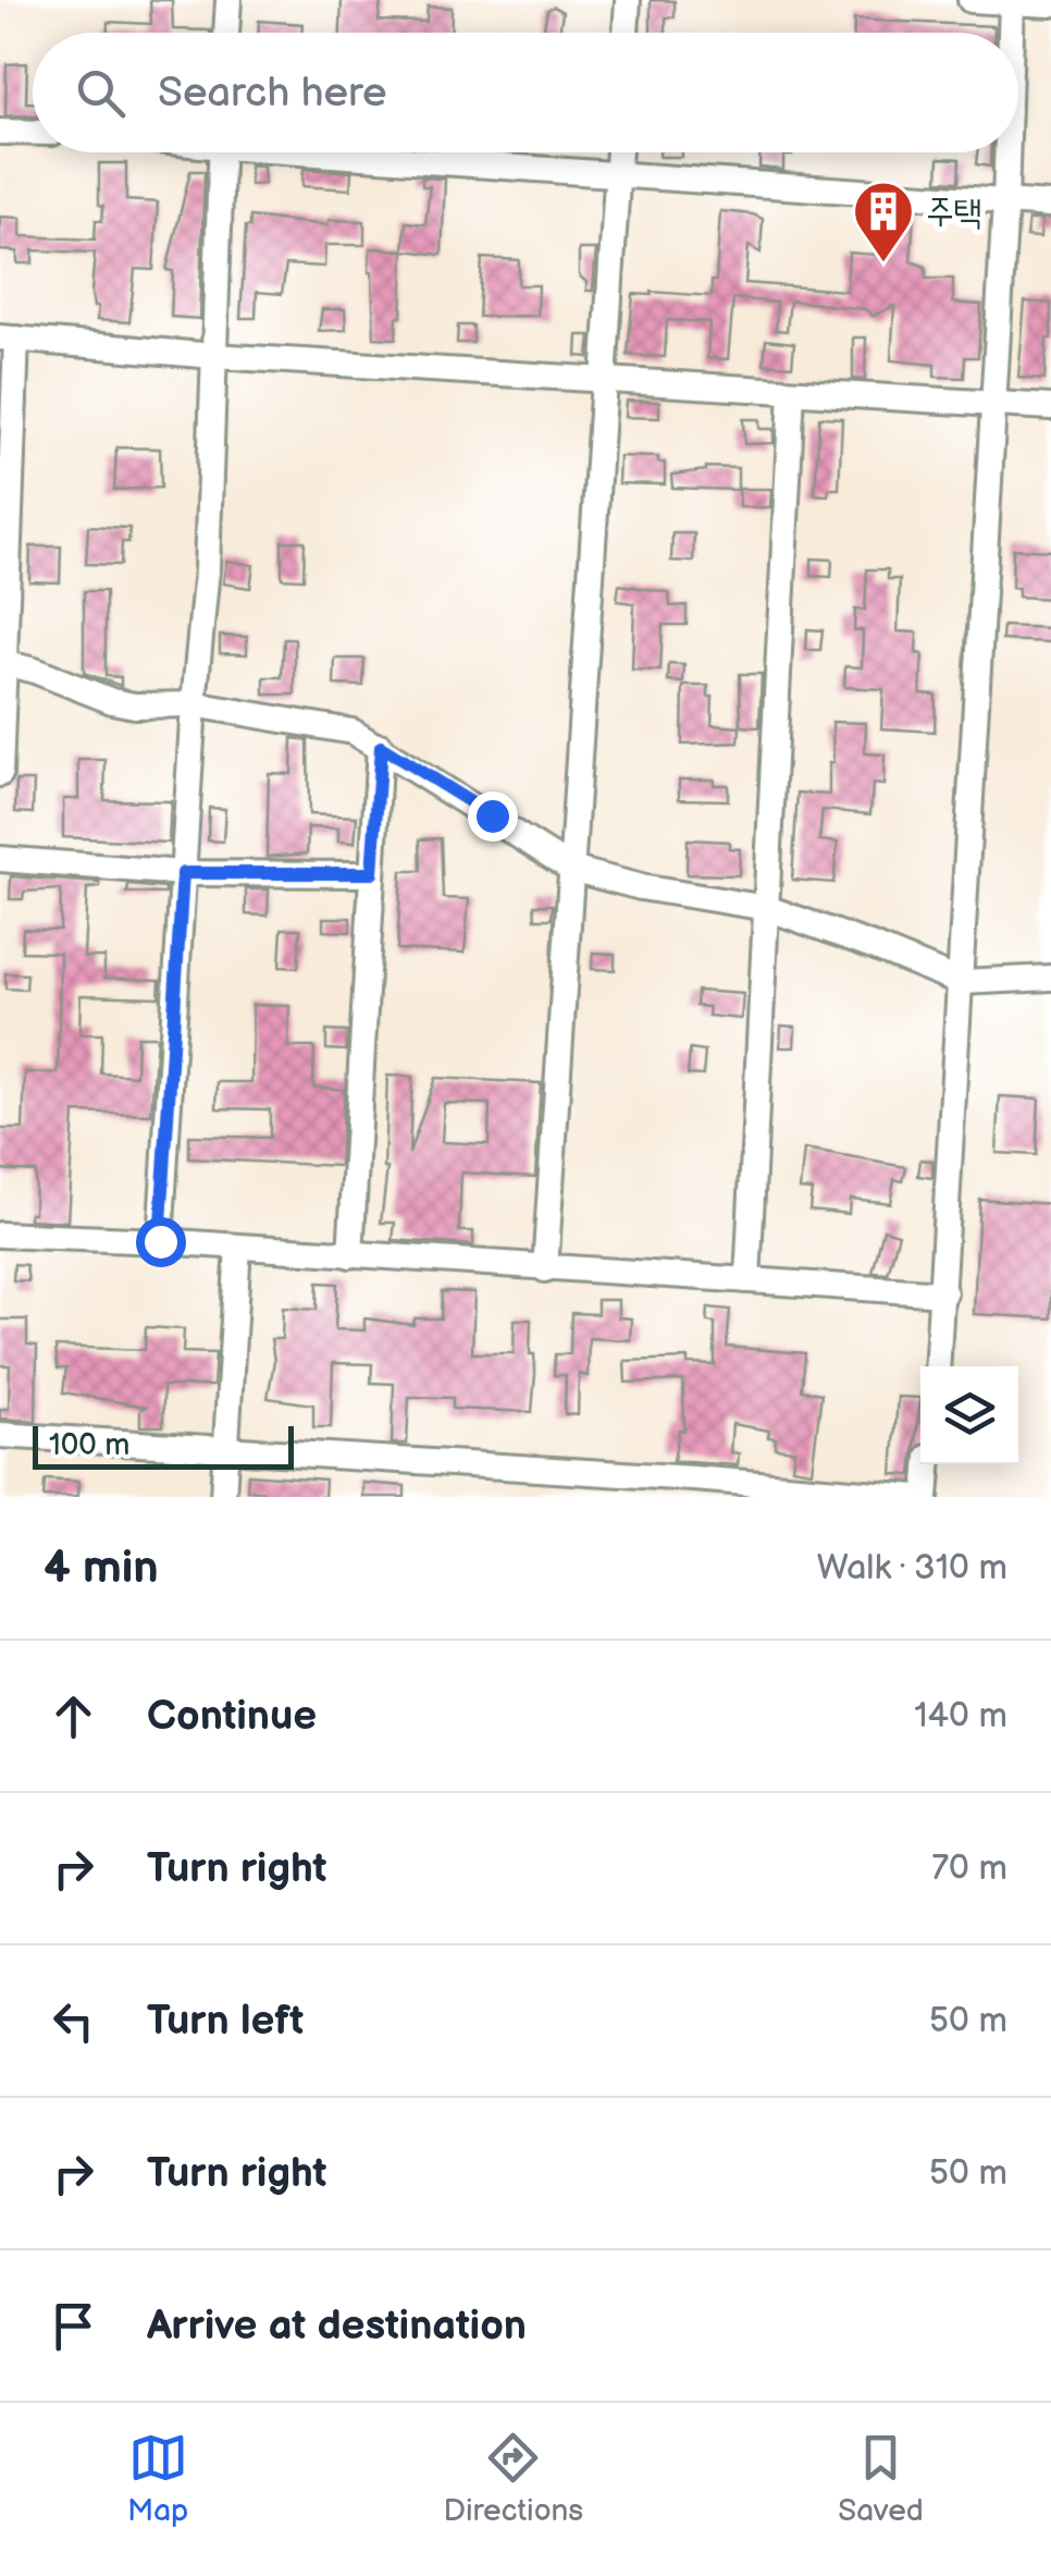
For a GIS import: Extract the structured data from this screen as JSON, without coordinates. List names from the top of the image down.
{
  "places": {
    "building": ["주택"]
  },
  "scale_bar": "100 m",
  "page": {
    "search": "Search here",
    "scale": "100 m",
    "heading": ["4 min", "Walk · 310 m"],
    "list": [
      ["Continue", "140 m"],
      ["Turn right", "70 m"],
      ["Turn left", "50 m"],
      ["Turn right", "50 m"],
      "Arrive at destination"
    ],
    "nav": ["Map", "Directions", "Saved"]
  }
}
